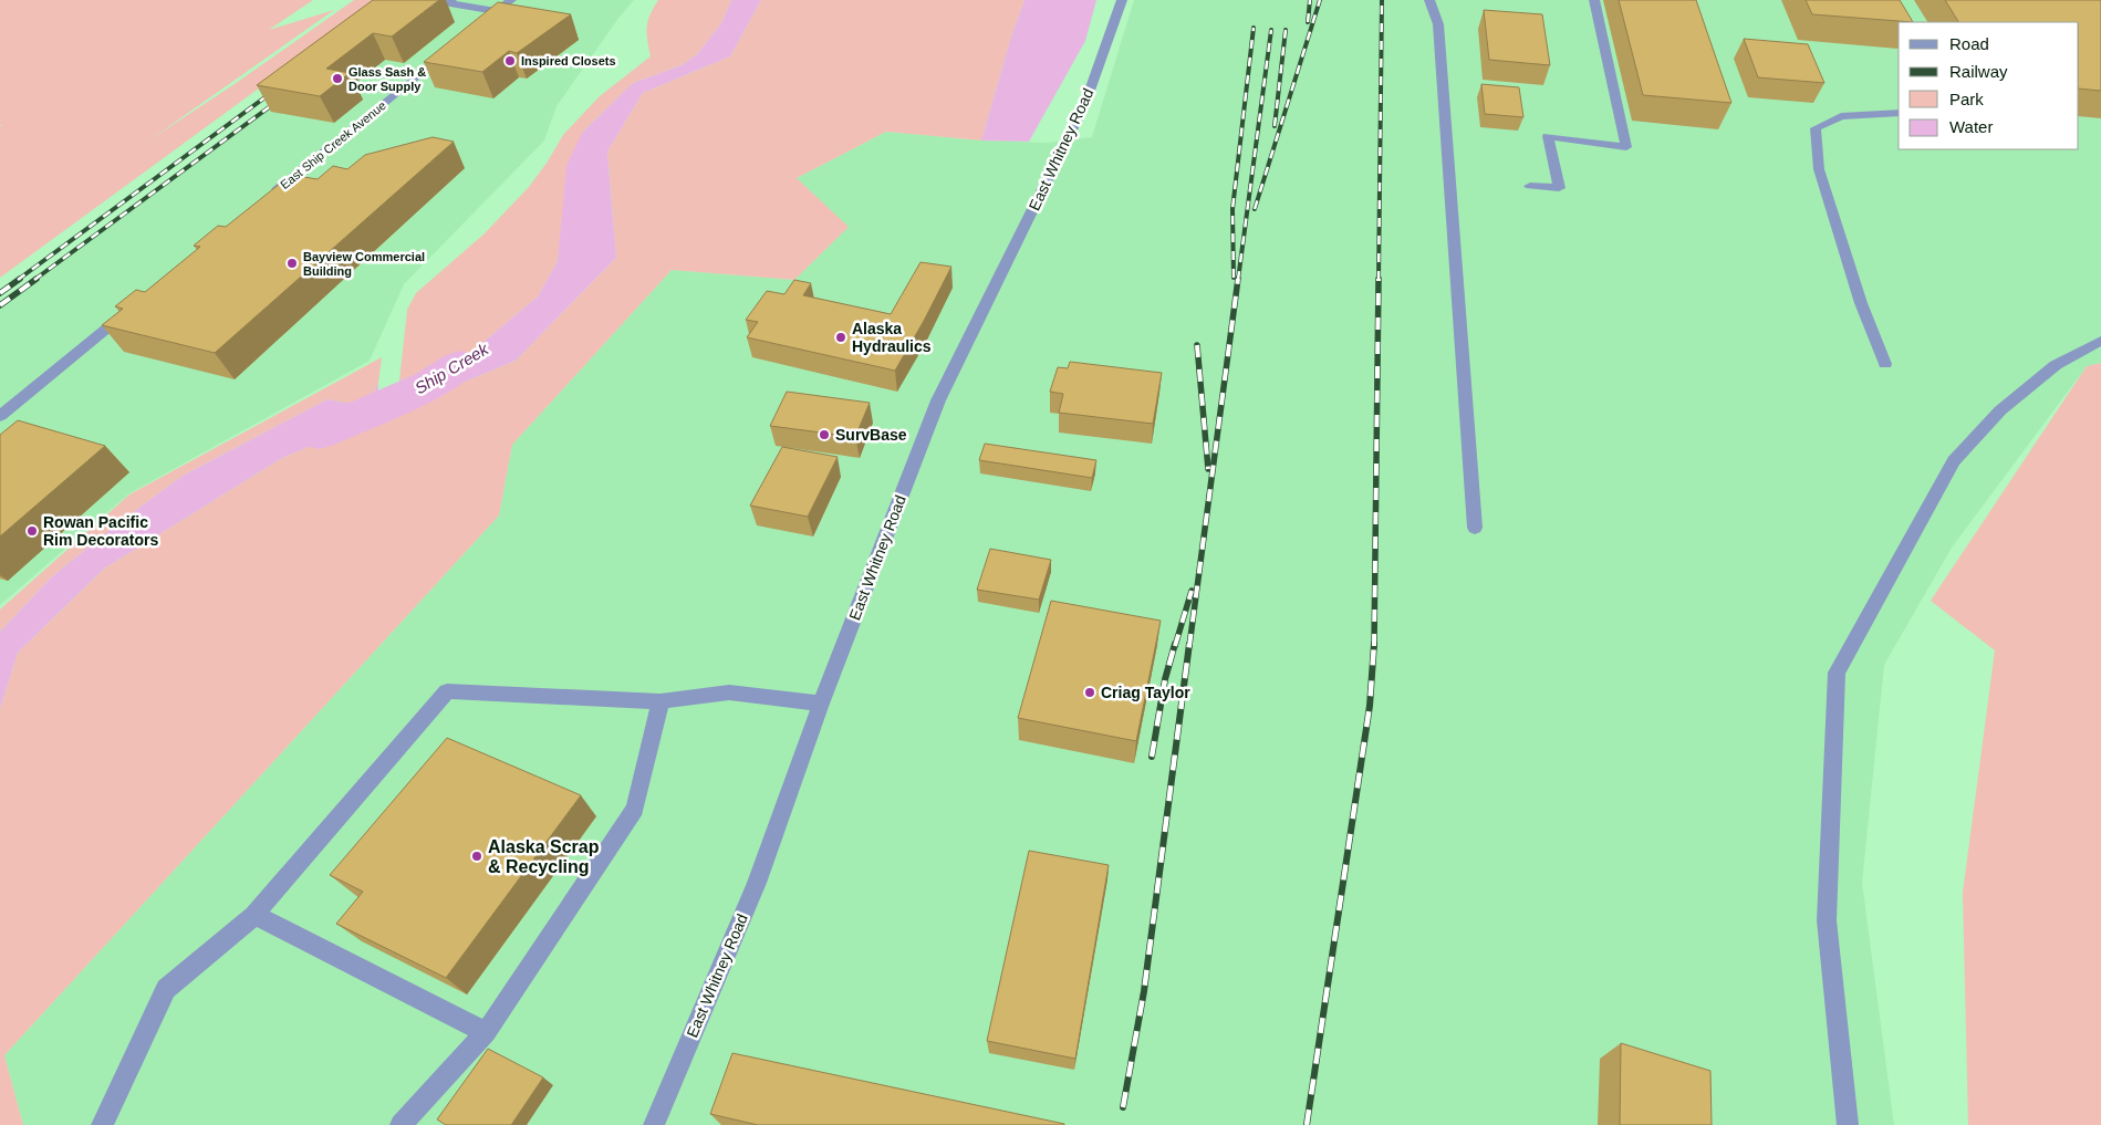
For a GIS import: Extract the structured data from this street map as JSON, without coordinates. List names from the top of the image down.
{
  "streets": {
    "street": ["East Ship Creek Avenue", "East Whitney Road"]
  },
  "water": ["Ship Creek"],
  "places": [
    "Inspired Closets",
    "Glass Sash & Door Supply",
    "Bayview Commercial Building",
    "Alaska Hydraulics",
    "SurvBase",
    "Rowan Pacific Rim Decorators",
    "Criag Taylor",
    "Alaska Scrap & Recycling"
  ],
  "legend": [
    "Road",
    "Railway",
    "Park",
    "Water"
  ]
}
